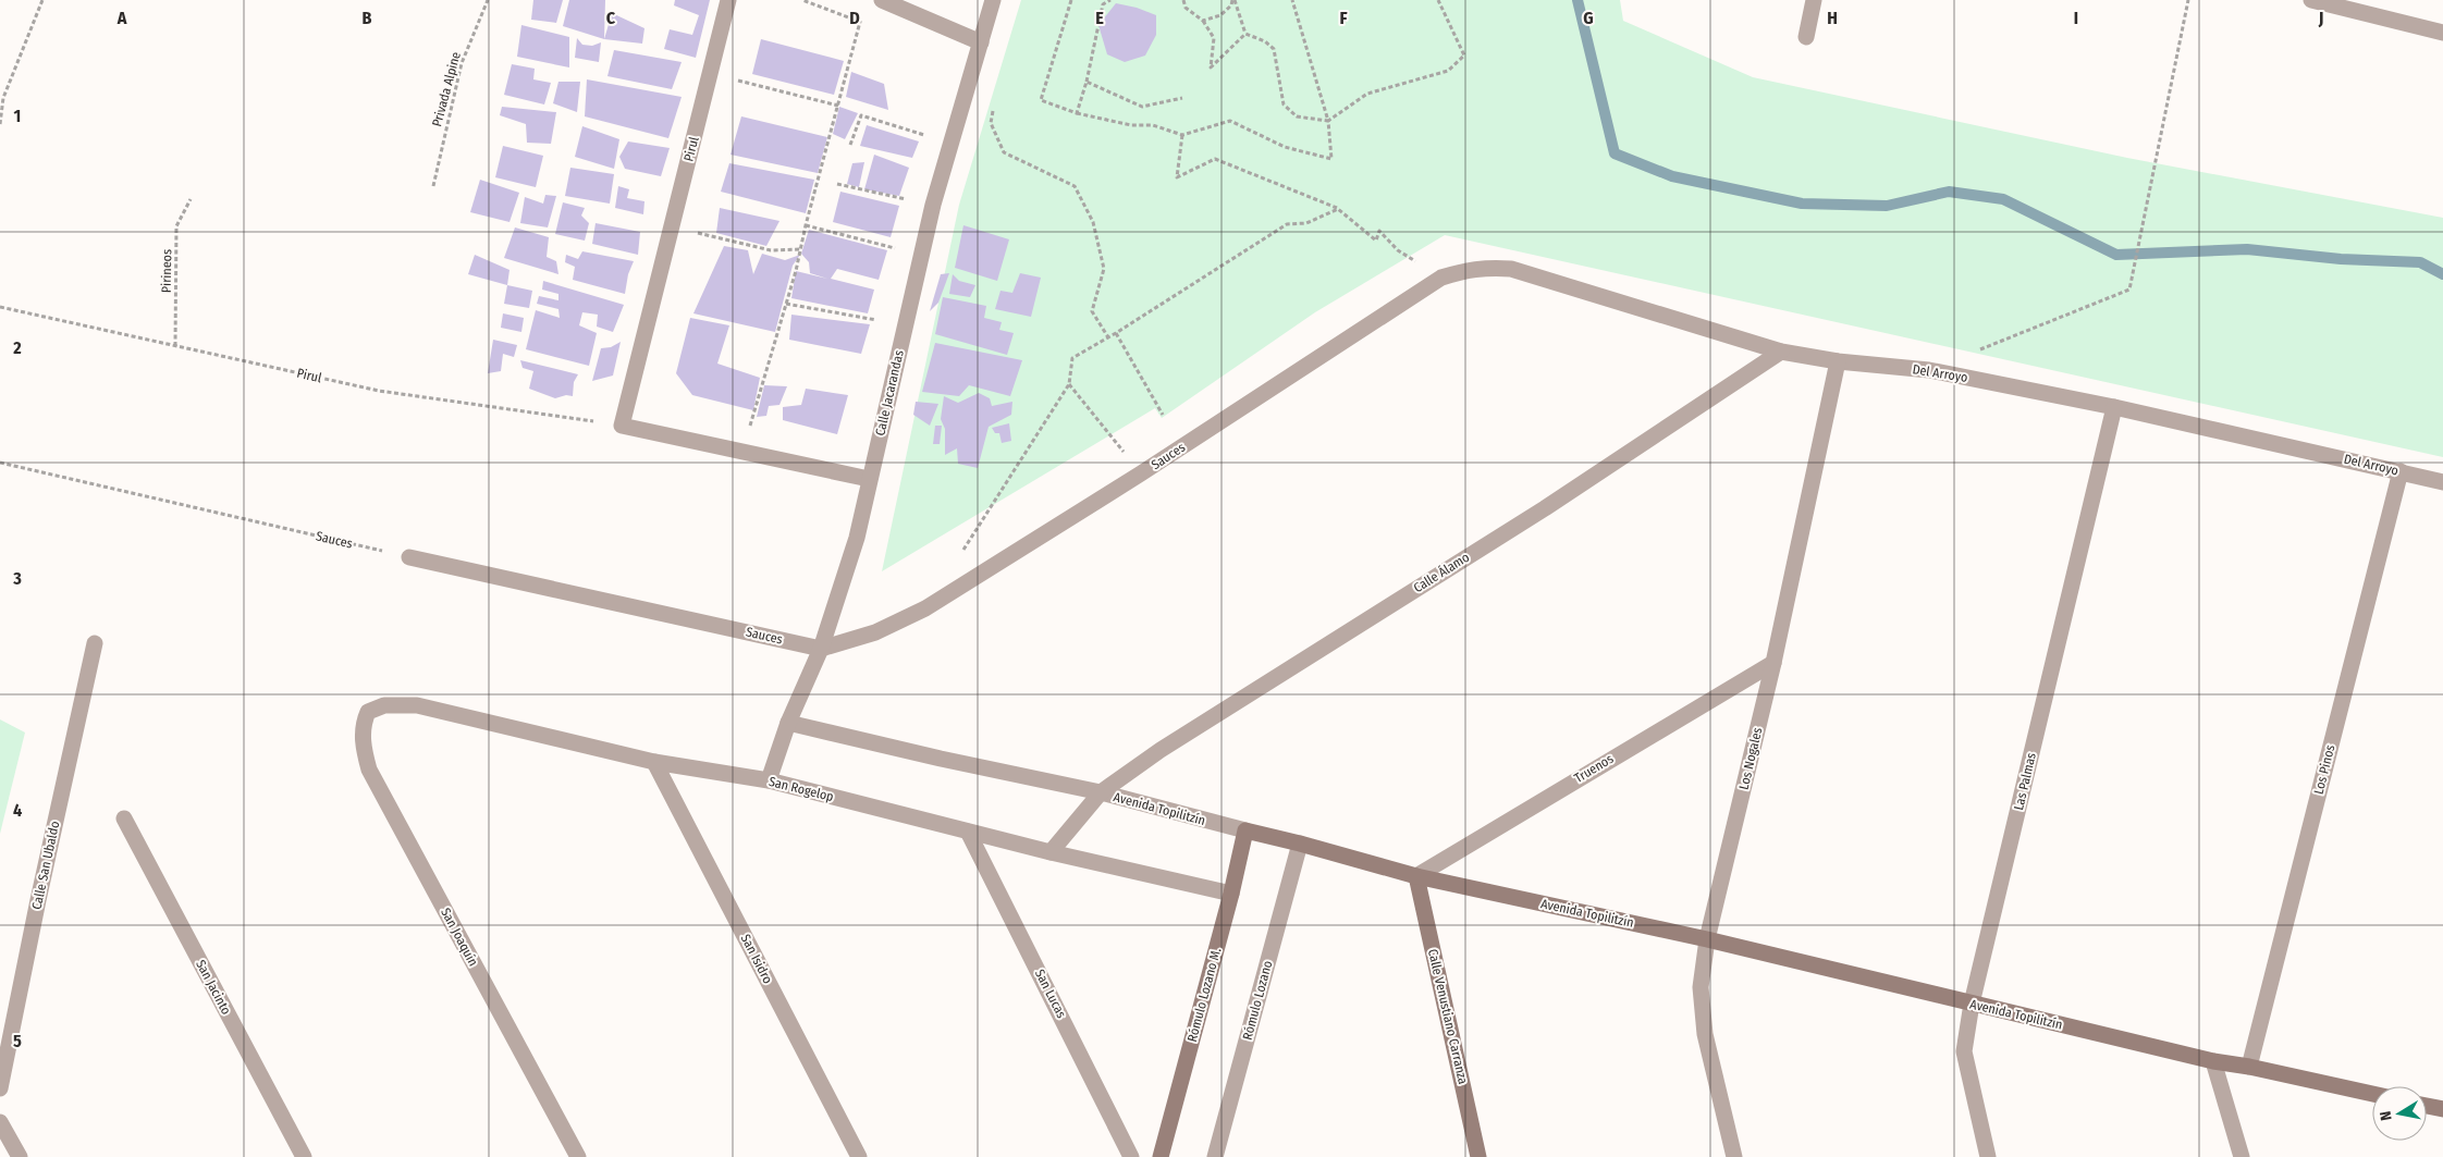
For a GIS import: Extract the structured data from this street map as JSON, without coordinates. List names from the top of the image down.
{
  "streets": {
    "street": [
      "Pirul",
      "Del Arroyo",
      "Calle Jacarandas",
      "Sauces",
      "Calle Álamo",
      "Los Nogales",
      "Truenos",
      "Los Pinos",
      "Las Palmas",
      "San Rogelop",
      "Avenida Topilitzín",
      "Calle San Ubaldo",
      "San Joaquín",
      "San Isidro",
      "San Jacinto",
      "San Lucas",
      "Rómulo Lozano M.",
      "Rómulo Lozano",
      "Calle Venustiano Carranza"
    ],
    "path": ["Privada Alpine", "Pirineos"]
  },
  "crossings": [
    ["Pirul", "Pirineos"],
    ["Del Arroyo", "Sauces"],
    ["Del Arroyo", "Calle Álamo"],
    ["Del Arroyo", "Los Nogales"],
    ["Del Arroyo", "Los Pinos"],
    ["Del Arroyo", "Las Palmas"],
    ["Calle Jacarandas", "Sauces"],
    ["Calle Jacarandas", "San Rogelop"],
    ["Calle Jacarandas", "Avenida Topilitzín"],
    ["Calle Álamo", "San Rogelop"],
    ["Calle Álamo", "Avenida Topilitzín"],
    ["Los Nogales", "Truenos"],
    ["Los Nogales", "Avenida Topilitzín"],
    ["Truenos", "Avenida Topilitzín"],
    ["Truenos", "Calle Venustiano Carranza"],
    ["Los Pinos", "Avenida Topilitzín"],
    ["Las Palmas", "Avenida Topilitzín"],
    ["San Rogelop", "San Joaquín"],
    ["San Rogelop", "San Isidro"],
    ["San Rogelop", "San Lucas"],
    ["San Rogelop", "Rómulo Lozano M."],
    ["Avenida Topilitzín", "Rómulo Lozano M."],
    ["Avenida Topilitzín", "Rómulo Lozano"],
    ["Avenida Topilitzín", "Calle Venustiano Carranza"]
  ],
  "north": "left",
  "grid": {
    "columns": [
      "A",
      "B",
      "C",
      "D",
      "E",
      "F",
      "G",
      "H",
      "I",
      "J"
    ],
    "rows": [
      "1",
      "2",
      "3",
      "4",
      "5"
    ]
  }
}
